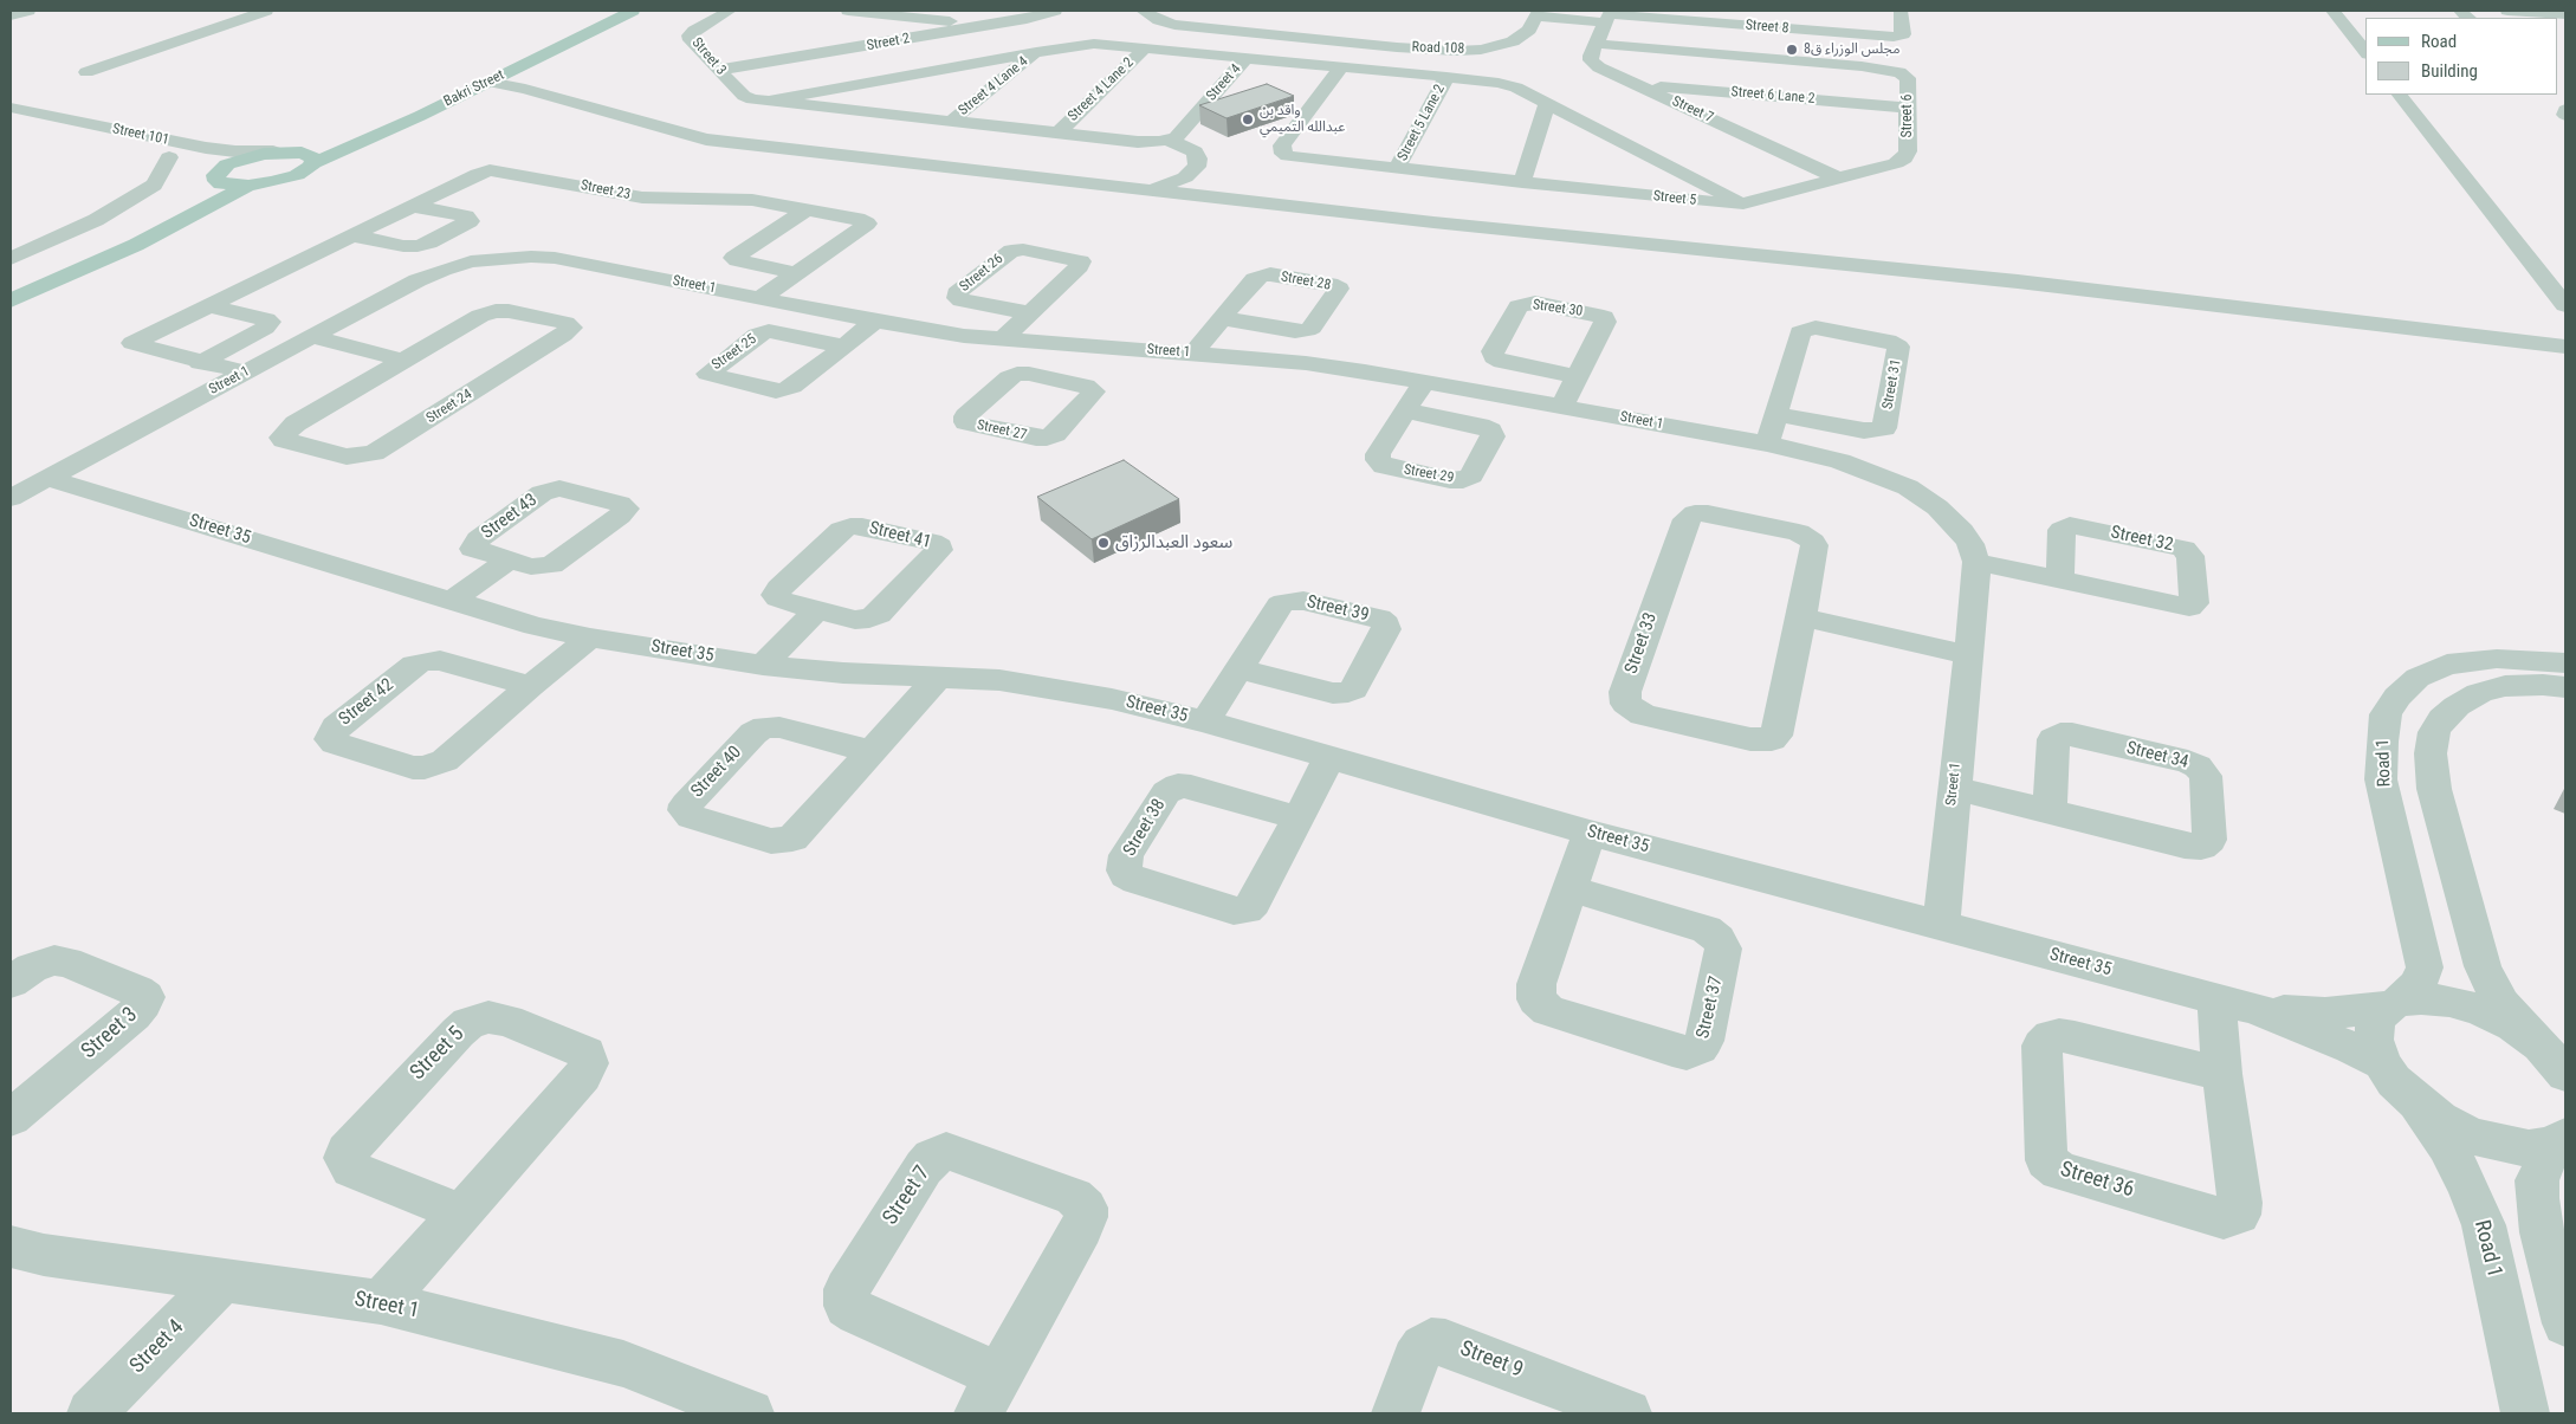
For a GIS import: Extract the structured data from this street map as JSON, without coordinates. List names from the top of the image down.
{
  "streets": {
    "main road": ["Bakri Street"],
    "street": [
      "Street 8",
      "Street 2",
      "Road 108",
      "Street 3",
      "Street 4",
      "Street 4 Lane 4",
      "Street 4 Lane 2",
      "Street 6 Lane 2",
      "Street 7",
      "Street 6",
      "Street 5 Lane 2",
      "Street 101",
      "Street 23",
      "Street 5",
      "Street 26",
      "Street 1",
      "Street 30",
      "Street 25",
      "Street 31",
      "Street 24",
      "Street 43",
      "Street 35",
      "Street 41",
      "Street 32",
      "Street 33",
      "Street 42",
      "Street 34",
      "Road 1",
      "Street 40",
      "Street 38",
      "Street 37",
      "Street 36",
      "Street 9"
    ]
  },
  "crossings": [
    ["Street 8", "Road 108"],
    ["Street 8", "Street 7"],
    ["Street 8", "Street 6"],
    ["Street 2", "Street 3"],
    ["Road 108", "Street 7"],
    ["Road 108", "Street 6"],
    ["Street 3", "Street 4"],
    ["Street 4", "Street 4 Lane 4"],
    ["Street 4", "Street 4 Lane 2"],
    ["Street 4", "Street 5"],
    ["Street 4", "Street 1"],
    ["Bakri Street", "Street 101"],
    ["Street 6 Lane 2", "Street 7"],
    ["Street 6 Lane 2", "Street 6"],
    ["Street 7", "Street 6"],
    ["Street 6", "Street 5"],
    ["Street 5 Lane 2", "Street 5"],
    ["Street 23", "Street 1"],
    ["Street 5", "Street 1"],
    ["Street 26", "Street 1"],
    ["Street 1", "Street 30"],
    ["Street 1", "Street 25"],
    ["Street 1", "Street 31"],
    ["Street 1", "Street 35"],
    ["Street 1", "Street 32"],
    ["Street 1", "Street 34"],
    ["Street 43", "Street 35"],
    ["Street 35", "Street 42"],
    ["Street 35", "Road 1"],
    ["Street 35", "Street 40"],
    ["Street 35", "Street 38"],
    ["Street 35", "Street 37"],
    ["Street 35", "Street 36"]
  ],
  "places": ["مجلس الوزراء ق8", "واقد بن عبدالله التميمي", "سعود العبدالرزاق"],
  "legend": ["Road", "Building"]
}
